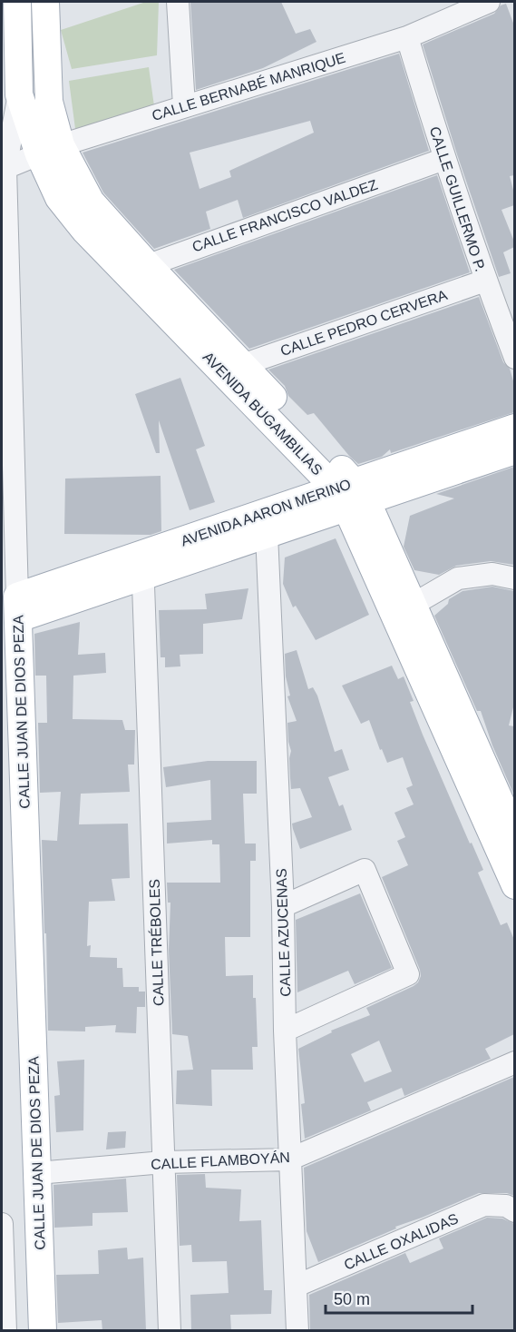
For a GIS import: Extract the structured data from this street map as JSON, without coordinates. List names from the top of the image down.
{
  "streets": {
    "main road": ["AVENIDA BUGAMBILIAS", "AVENIDA AARON MERINO", "CALLE JUAN DE DIOS PEZA"],
    "street": [
      "CALLE BERNABÉ MANRIQUE",
      "CALLE GUILLERMO P.",
      "CALLE FRANCISCO VALDEZ",
      "CALLE PEDRO CERVERA",
      "CALLE AZUCENAS",
      "CALLE TRÉBOLES",
      "CALLE FLAMBOYÁN",
      "CALLE OXALIDAS"
    ]
  },
  "crossings": [
    ["CALLE BERNABÉ MANRIQUE", "CALLE GUILLERMO P."],
    ["CALLE BERNABÉ MANRIQUE", "AVENIDA BUGAMBILIAS"],
    ["CALLE BERNABÉ MANRIQUE", "CALLE JUAN DE DIOS PEZA"],
    ["CALLE GUILLERMO P.", "CALLE FRANCISCO VALDEZ"],
    ["CALLE GUILLERMO P.", "CALLE PEDRO CERVERA"],
    ["CALLE FRANCISCO VALDEZ", "AVENIDA BUGAMBILIAS"],
    ["CALLE PEDRO CERVERA", "AVENIDA BUGAMBILIAS"],
    ["AVENIDA BUGAMBILIAS", "AVENIDA AARON MERINO"],
    ["AVENIDA BUGAMBILIAS", "CALLE JUAN DE DIOS PEZA"],
    ["AVENIDA AARON MERINO", "CALLE JUAN DE DIOS PEZA"],
    ["AVENIDA AARON MERINO", "CALLE AZUCENAS"],
    ["AVENIDA AARON MERINO", "CALLE TRÉBOLES"],
    ["CALLE JUAN DE DIOS PEZA", "CALLE FLAMBOYÁN"],
    ["CALLE AZUCENAS", "CALLE FLAMBOYÁN"],
    ["CALLE AZUCENAS", "CALLE OXALIDAS"],
    ["CALLE TRÉBOLES", "CALLE FLAMBOYÁN"]
  ],
  "scale_bar": "50 m"
}
